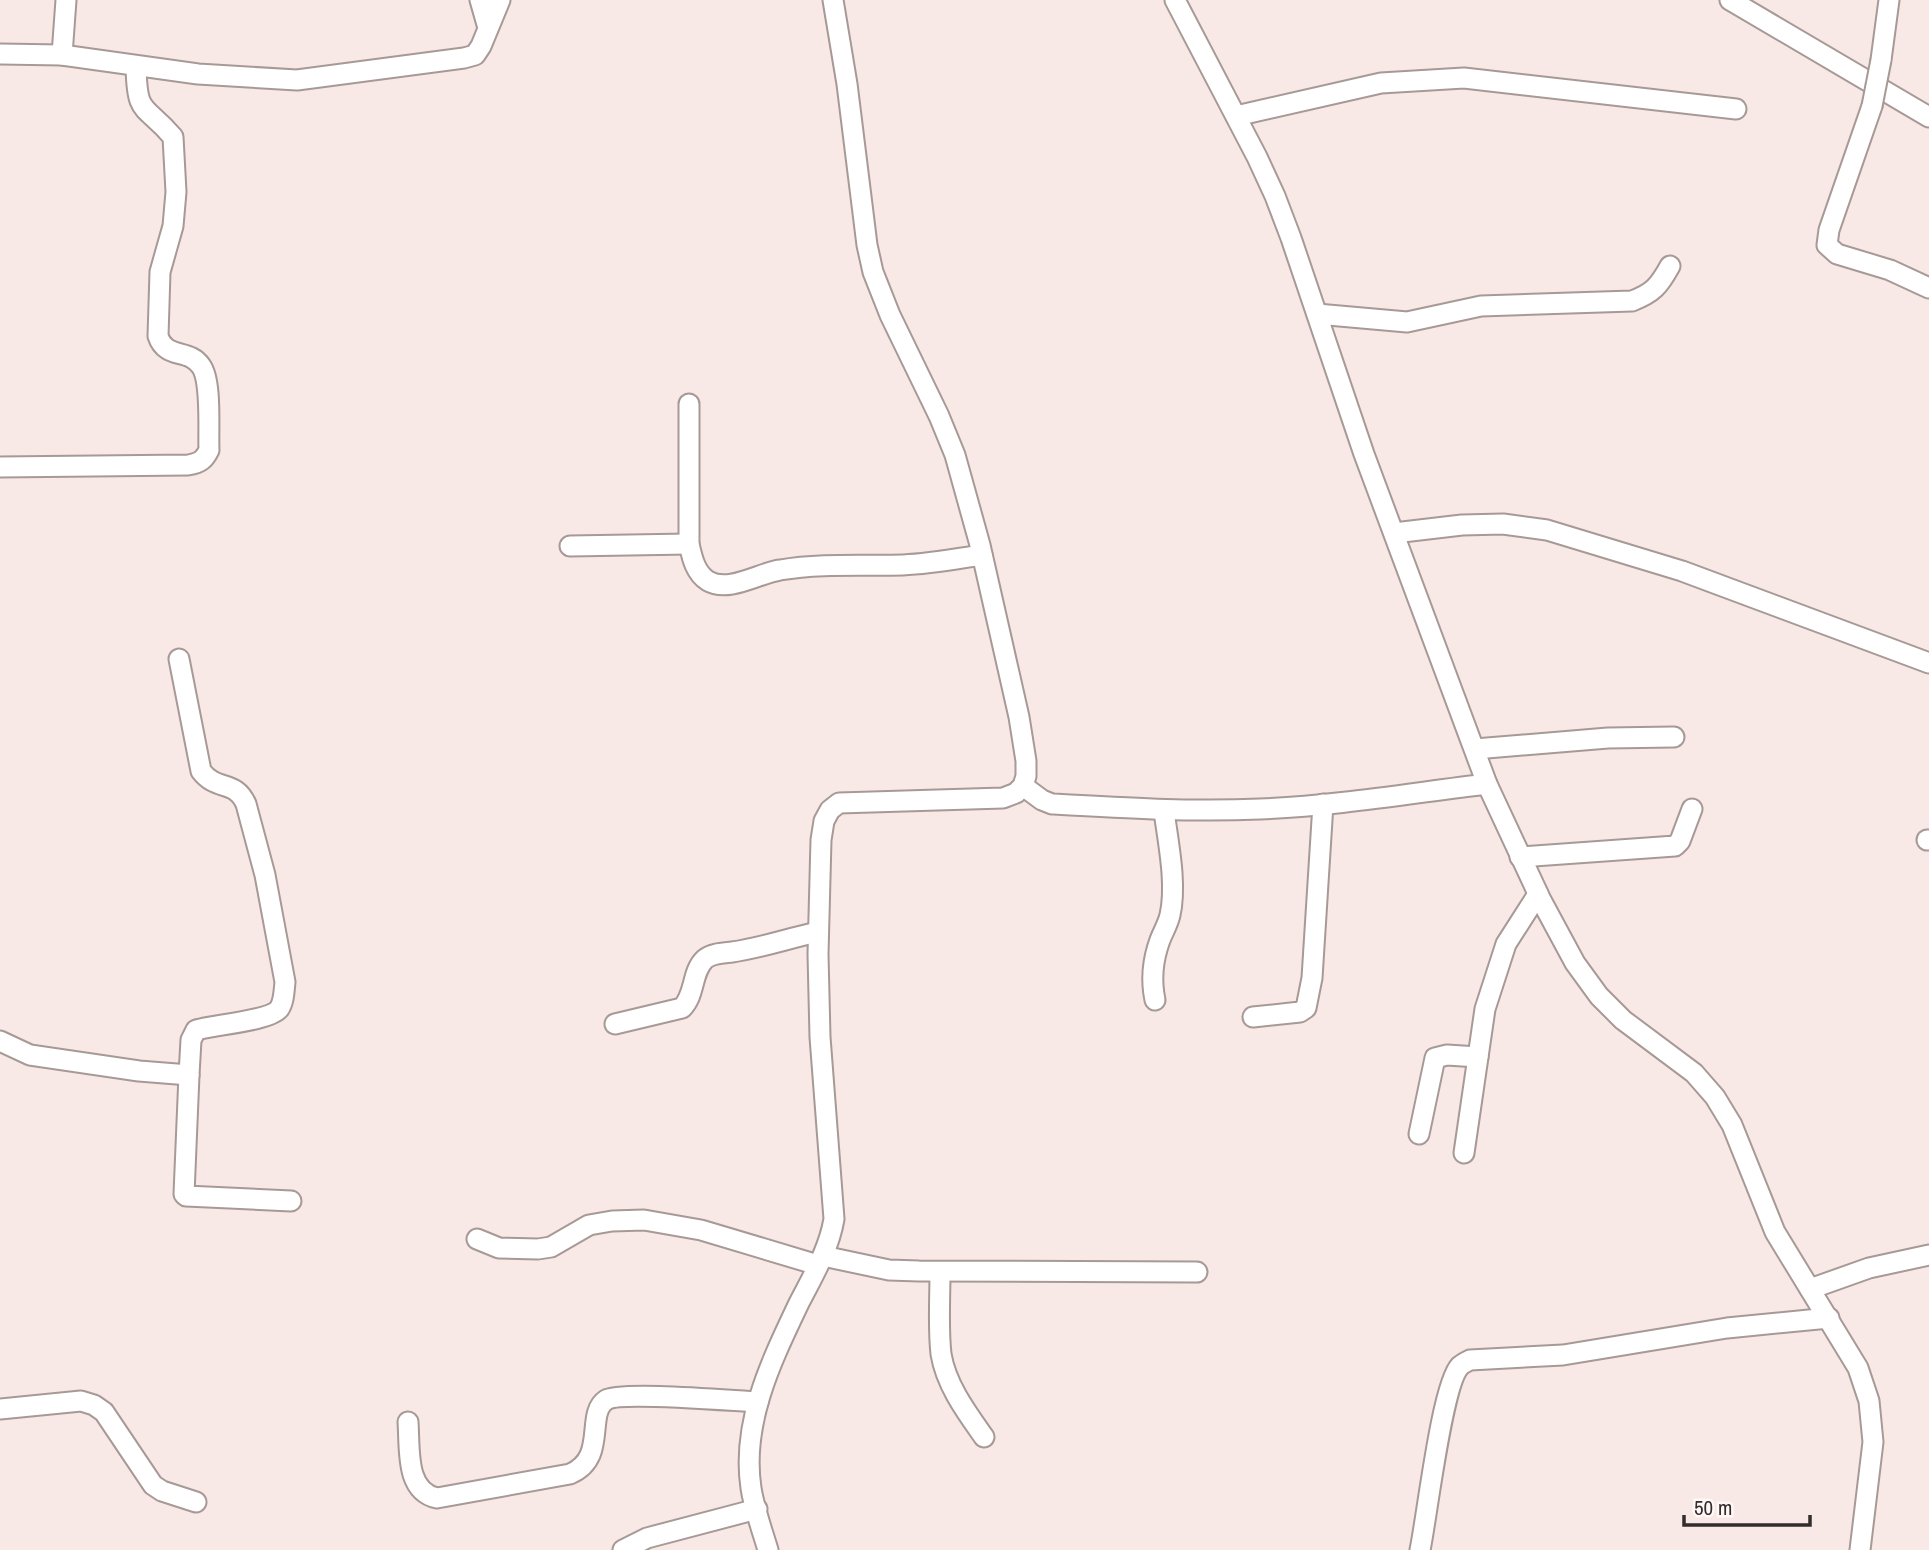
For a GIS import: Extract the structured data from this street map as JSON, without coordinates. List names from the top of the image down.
{
  "scale_bar": "50 m"
}
